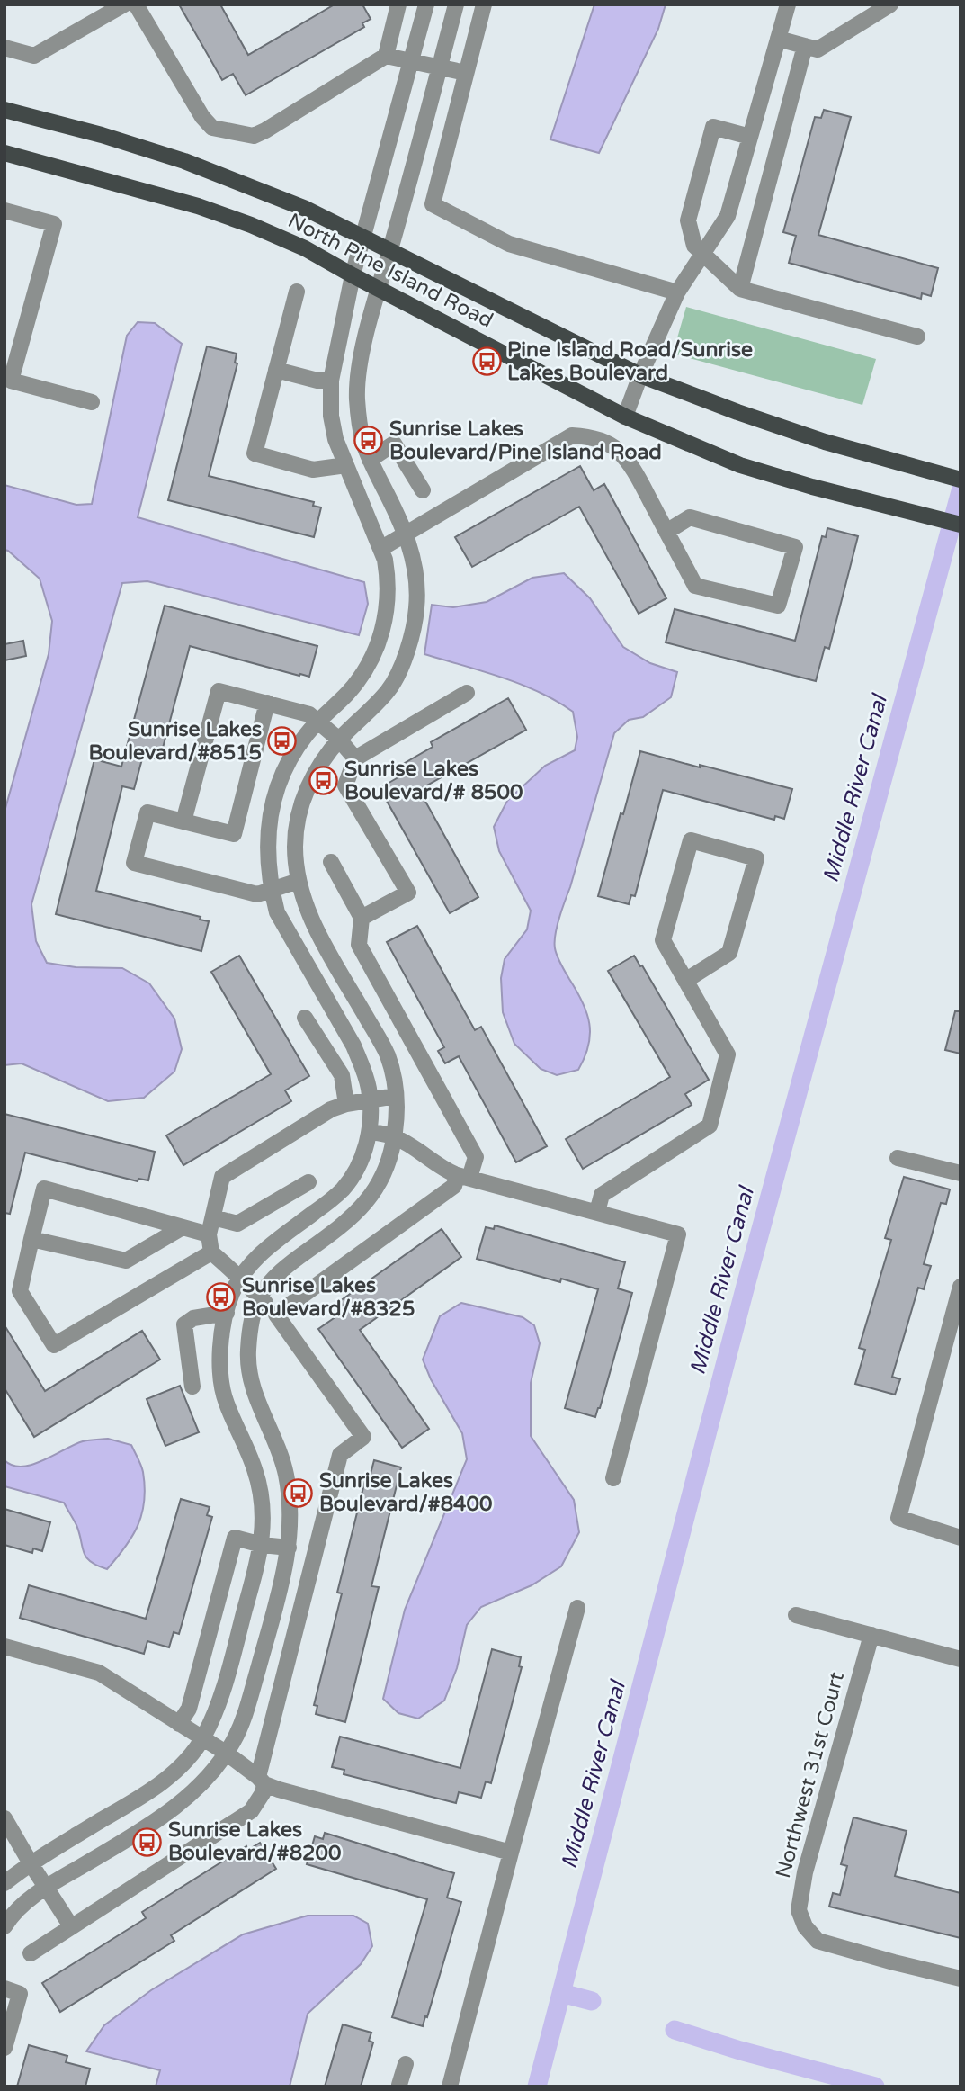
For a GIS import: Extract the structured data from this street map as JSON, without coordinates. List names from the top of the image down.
{
  "streets": {
    "main road": ["North Pine Island Road"],
    "street": ["Northwest 31st Court"]
  },
  "water": ["Middle River Canal"],
  "places": {
    "bus stop": [
      "Pine Island Road/Sunrise Lakes Boulevard",
      "Sunrise Lakes Boulevard/Pine Island Road",
      "Sunrise Lakes Boulevard/#8515",
      "Sunrise Lakes Boulevard/# 8500",
      "Sunrise Lakes Boulevard/#8325",
      "Sunrise Lakes Boulevard/#8400",
      "Sunrise Lakes Boulevard/#8200"
    ]
  }
}
